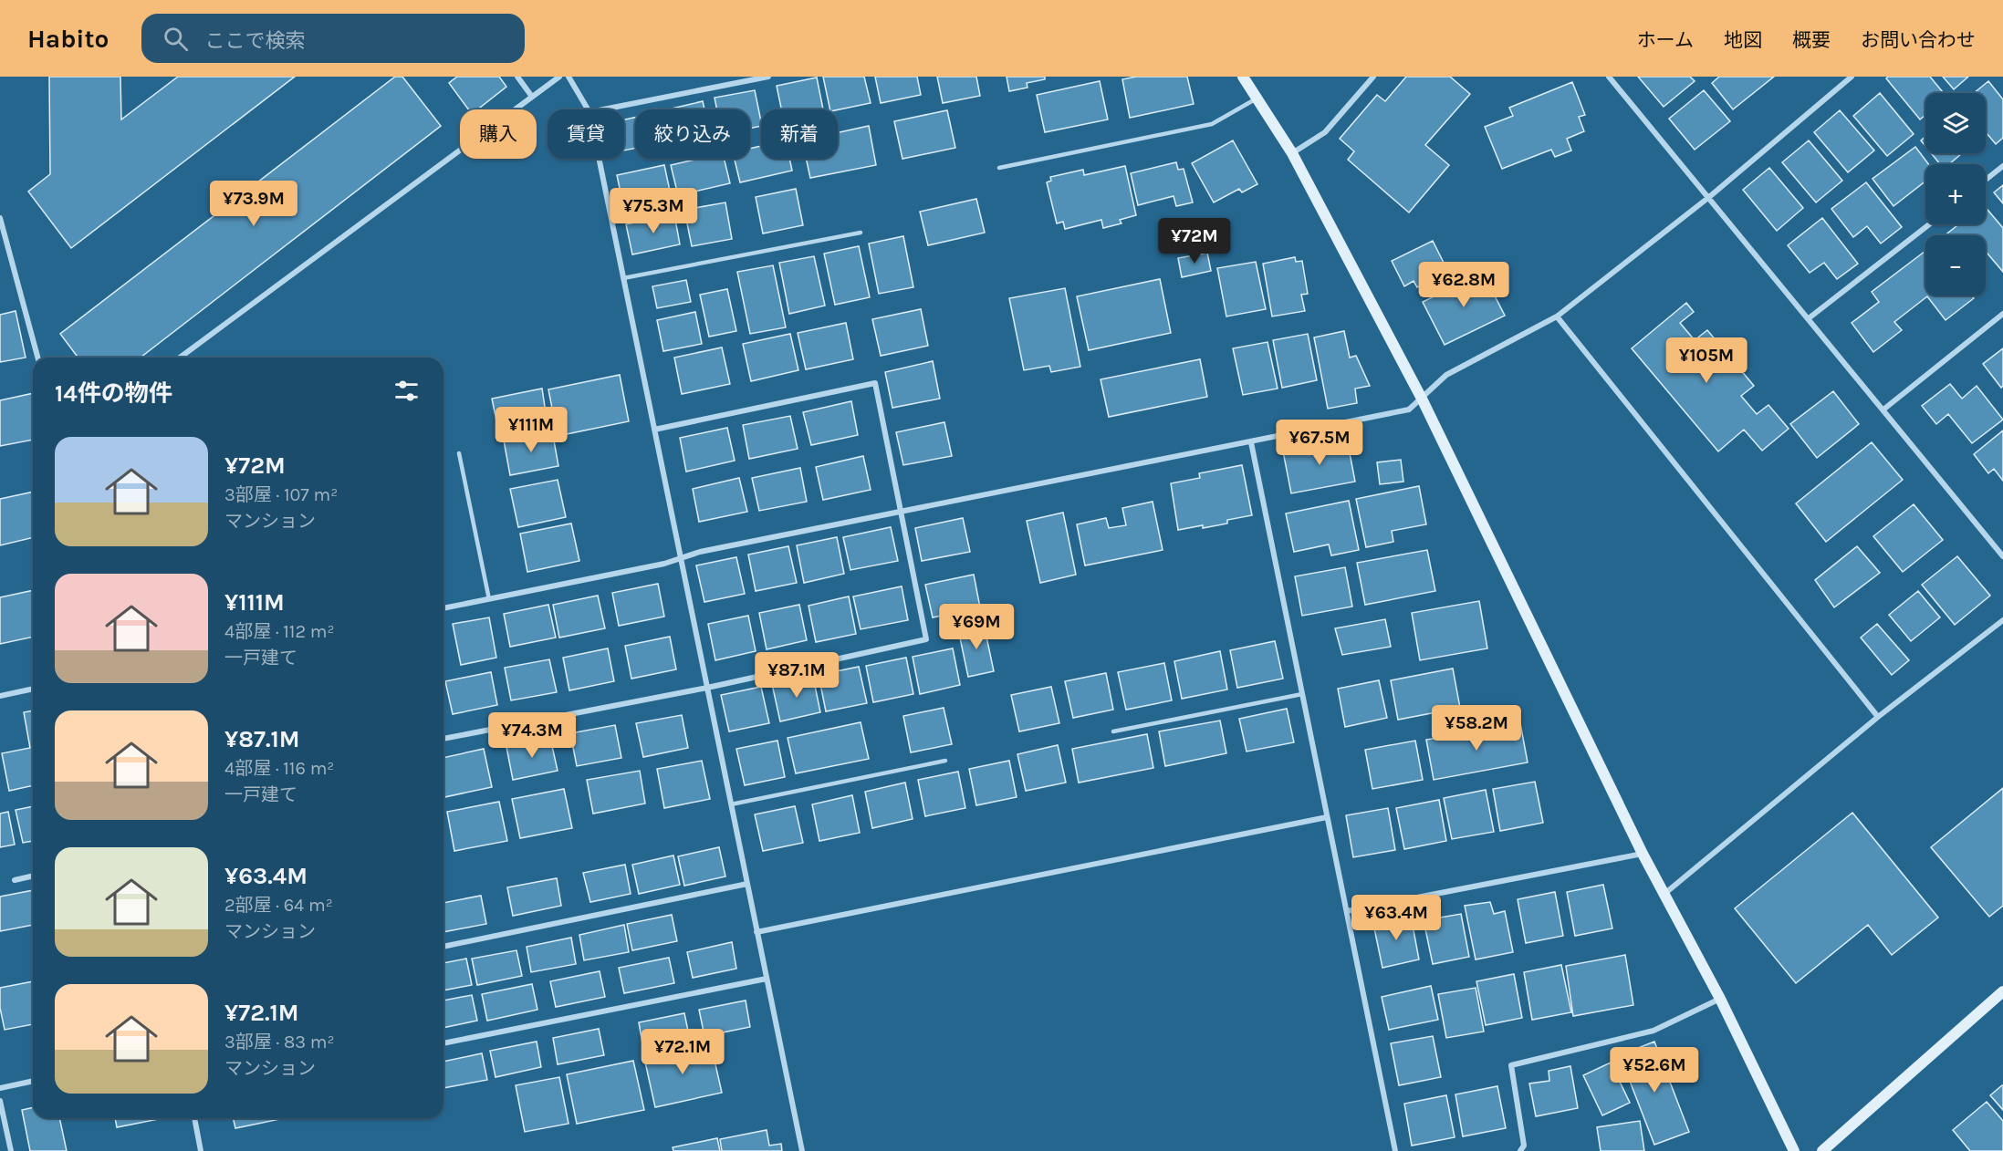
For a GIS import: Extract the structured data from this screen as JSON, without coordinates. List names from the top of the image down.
{
  "page": {
    "header": "Habito",
    "search": "ここで検索",
    "nav": [
      "ホーム",
      "地図",
      "概要",
      "お問い合わせ"
    ],
    "map_buttons": ["+", "−"],
    "chip": [
      "購入",
      "賃貸",
      "絞り込み",
      "新着"
    ],
    "price": [
      "¥73.9M",
      "¥75.3M",
      "¥72M",
      "¥62.8M",
      "¥105M",
      "¥111M",
      "¥67.5M",
      "¥69M",
      "¥87.1M",
      "¥58.2M",
      "¥74.3M",
      "¥63.4M",
      "¥72.1M",
      "¥52.6M"
    ],
    "heading": "14件の物件",
    "list": [
      {
        "name": "¥72M",
        "note": "3部屋 · 107 m² · マンション"
      },
      {
        "name": "¥111M",
        "note": "4部屋 · 112 m² · 一戸建て"
      },
      {
        "name": "¥87.1M",
        "note": "4部屋 · 116 m² · 一戸建て"
      },
      {
        "name": "¥63.4M",
        "note": "2部屋 · 64 m² · マンション"
      },
      {
        "name": "¥72.1M",
        "note": "3部屋 · 83 m² · マンション"
      }
    ]
  }
}
